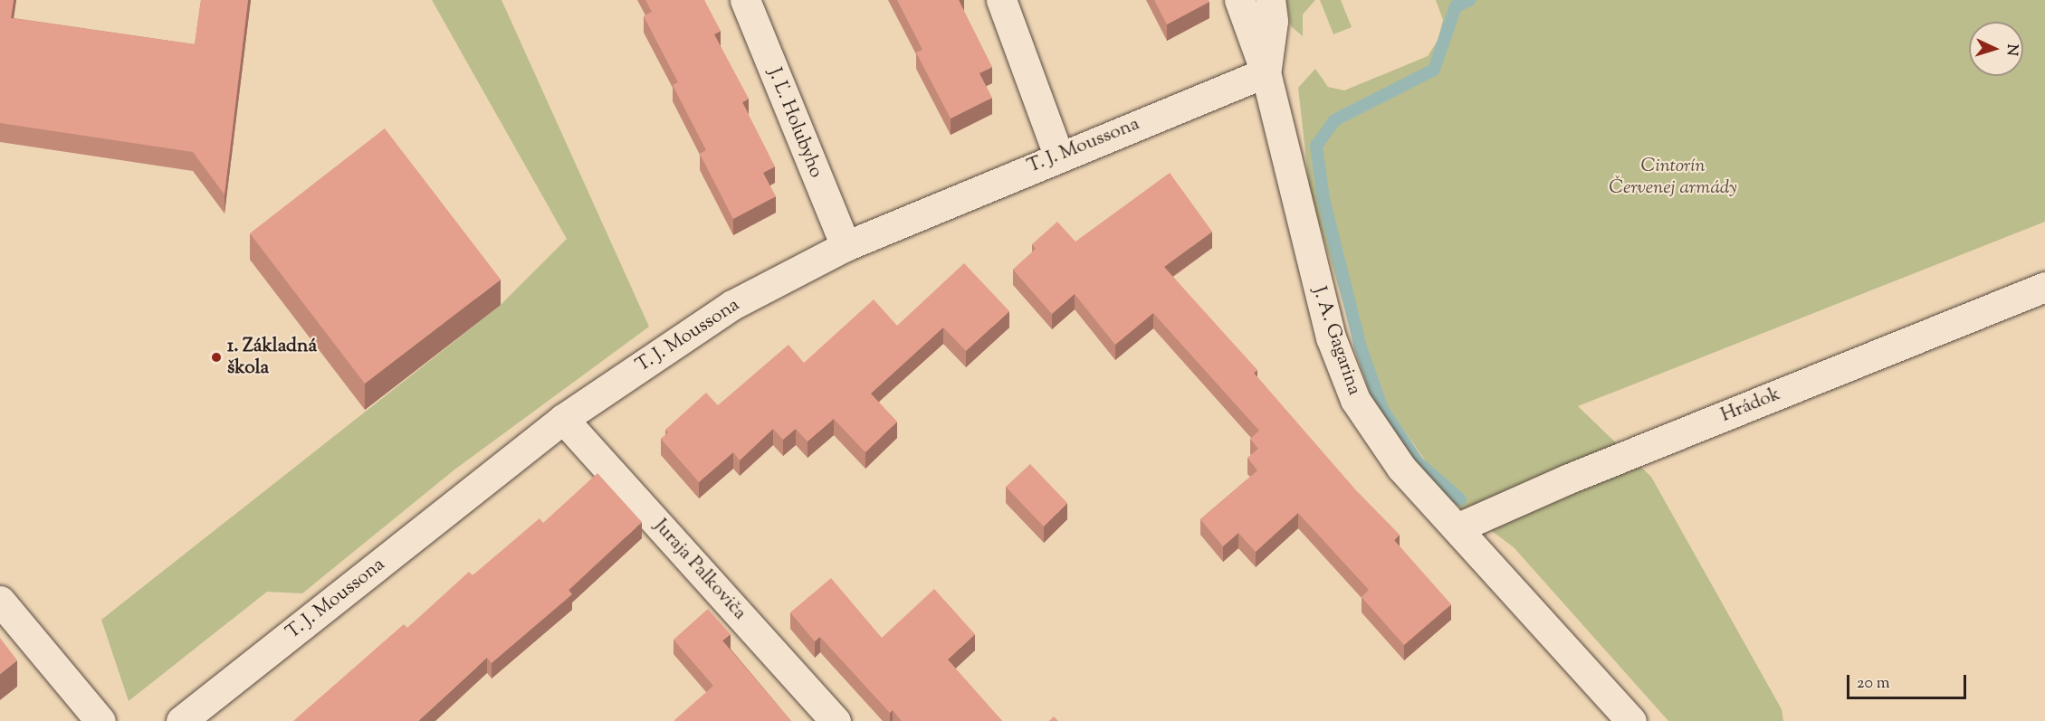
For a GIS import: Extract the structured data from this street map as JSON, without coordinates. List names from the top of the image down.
{
  "streets": {
    "street": [
      "J. Ľ. Holubyho",
      "T. J. Moussona",
      "J. A. Gagarina",
      "Hrádok",
      "Juraja Palkoviča"
    ]
  },
  "crossings": [
    ["J. Ľ. Holubyho", "T. J. Moussona"],
    ["T. J. Moussona", "J. A. Gagarina"],
    ["T. J. Moussona", "Juraja Palkoviča"],
    ["J. A. Gagarina", "Hrádok"]
  ],
  "parks": ["Cintorín Červenej armády"],
  "places": ["1. Základná škola"],
  "scale_bar": "20 m",
  "north": "right"
}
